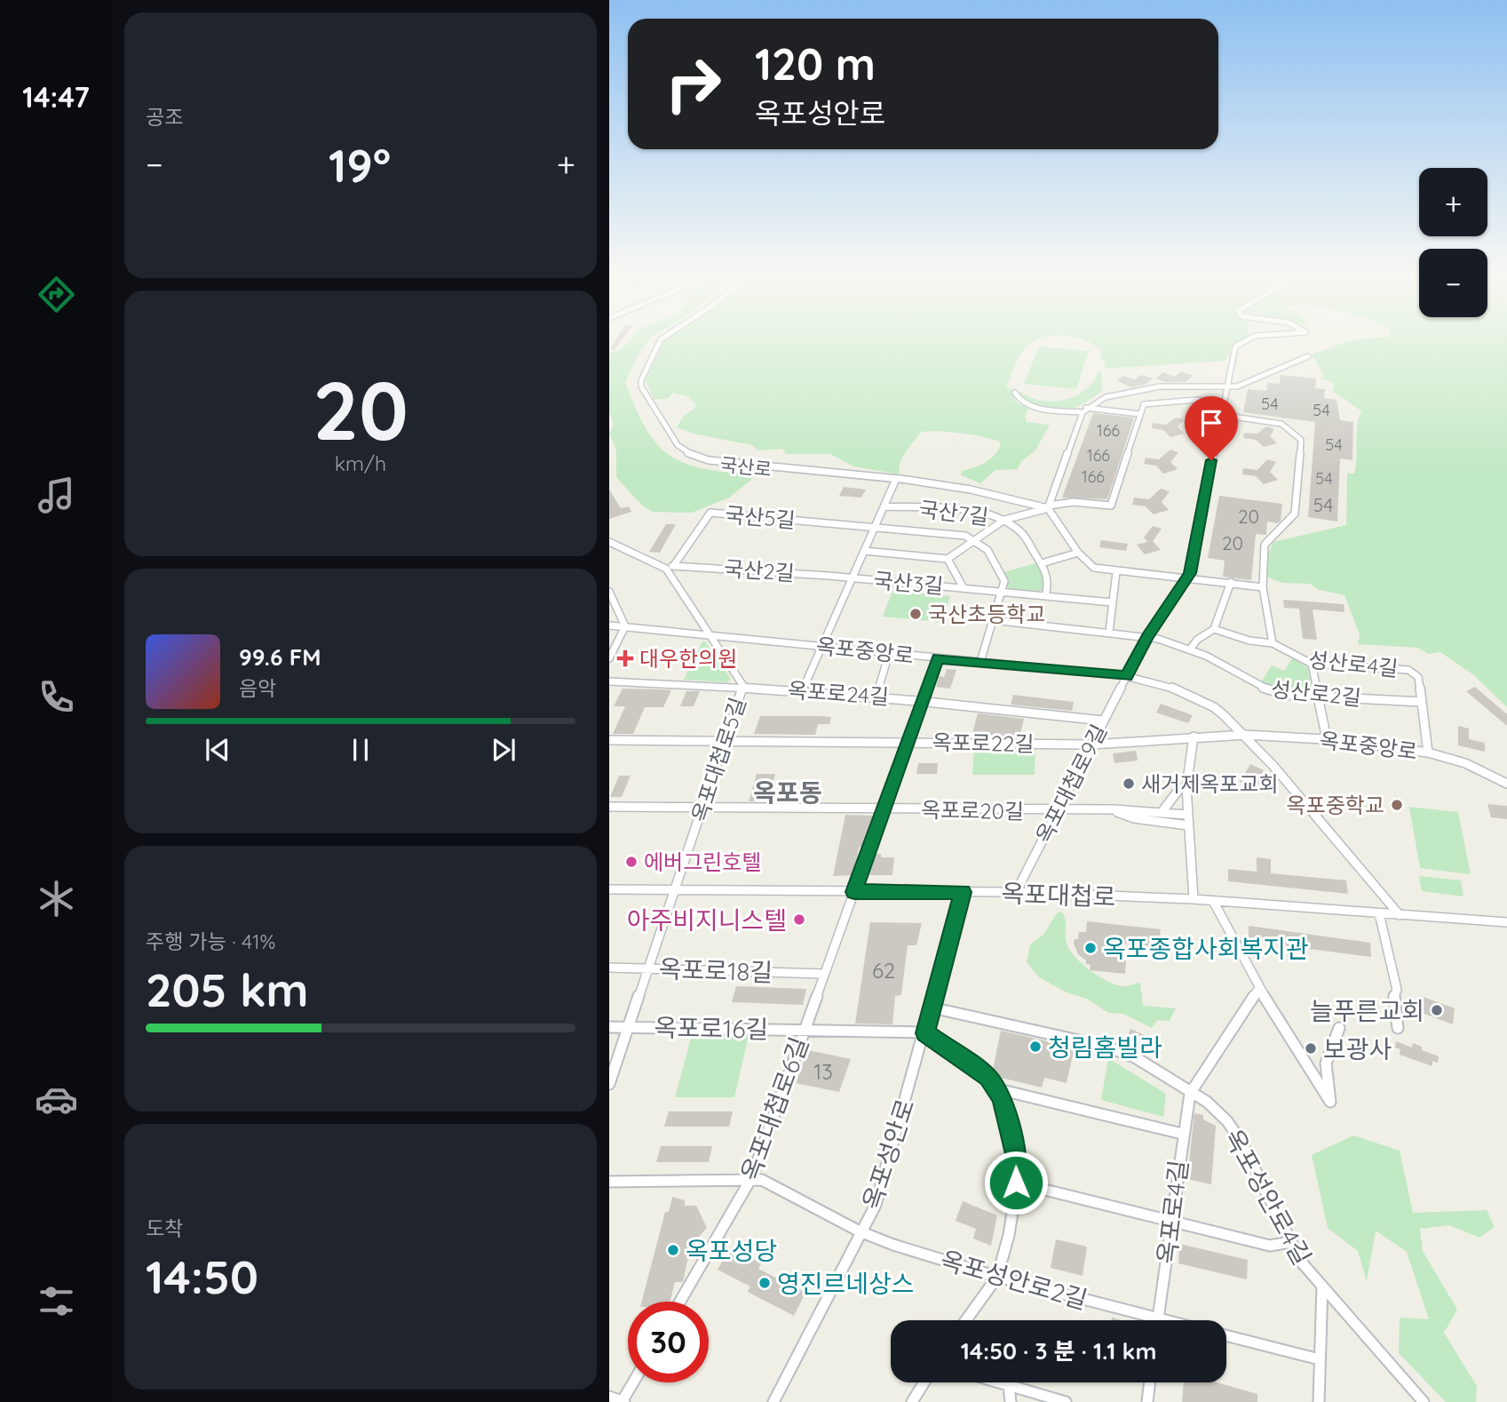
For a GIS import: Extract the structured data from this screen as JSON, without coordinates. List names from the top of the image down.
{
  "streets": {
    "street": [
      "국산로",
      "국산7길",
      "국산5길",
      "국산2길",
      "국산3길",
      "옥포중앙로",
      "성산로4길",
      "옥포로24길",
      "성산로2길",
      "옥포로22길",
      "옥포대첩로5길",
      "옥포대첩로9길",
      "옥포로20길",
      "옥포대첩로",
      "옥포로18길",
      "옥포로16길",
      "옥포대첩로6길",
      "옥포성안로",
      "옥포성안로4길",
      "옥포로4길",
      "옥포성안로2길"
    ]
  },
  "crossings": [
    ["국산7길", "국산3길"],
    ["국산5길", "국산2길"],
    ["국산2길", "국산3길"],
    ["국산2길", "옥포대첩로5길"],
    ["옥포중앙로", "성산로4길"],
    ["옥포중앙로", "옥포로22길"],
    ["옥포중앙로", "옥포대첩로5길"],
    ["옥포중앙로", "옥포대첩로9길"],
    ["옥포중앙로", "옥포대첩로6길"],
    ["성산로4길", "성산로2길"],
    ["옥포로24길", "옥포대첩로5길"],
    ["옥포로24길", "옥포대첩로9길"],
    ["옥포로24길", "옥포대첩로6길"],
    ["성산로2길", "옥포대첩로9길"],
    ["옥포로22길", "옥포대첩로5길"],
    ["옥포로22길", "옥포대첩로9길"],
    ["옥포로22길", "옥포대첩로6길"],
    ["옥포대첩로5길", "옥포로20길"],
    ["옥포대첩로5길", "옥포대첩로"],
    ["옥포대첩로5길", "옥포로18길"],
    ["옥포대첩로5길", "옥포로16길"],
    ["옥포대첩로9길", "옥포로20길"],
    ["옥포대첩로9길", "옥포대첩로"],
    ["옥포로20길", "옥포대첩로6길"],
    ["옥포대첩로", "옥포대첩로6길"],
    ["옥포대첩로", "옥포성안로"],
    ["옥포로18길", "옥포대첩로6길"],
    ["옥포로16길", "옥포대첩로6길"],
    ["옥포로16길", "옥포성안로"],
    ["옥포대첩로6길", "옥포성안로2길"],
    ["옥포성안로", "옥포성안로4길"],
    ["옥포성안로", "옥포성안로2길"],
    ["옥포성안로4길", "옥포로4길"],
    ["옥포로4길", "옥포성안로2길"]
  ],
  "districts": ["옥포동"],
  "places": {
    "other": [
      "국산초등학교",
      "새거제옥포교회",
      "옥포중학교",
      "에버그린호텔",
      "아주비지니스텔",
      "옥포종합사회복지관",
      "늘푸른교회",
      "청림홈빌라",
      "보광사",
      "옥포성당",
      "영진르네상스"
    ],
    "health": ["대우한의원"]
  },
  "house_numbers": [
    "54",
    "54",
    "166",
    "54",
    "166",
    "166",
    "54",
    "54",
    "20",
    "20",
    "62",
    "13"
  ],
  "page": {
    "tabs": "14:47",
    "tile": [
      "공조",
      ["20", "km/h"],
      ["주행 가능 · 41%", "205 km"],
      ["도착", "14:50"]
    ],
    "turn": ["120 m", "옥포성안로"],
    "heat": ["−", "19°", "+"],
    "map_buttons": ["+", "−"],
    "song": ["99.6 FM", "음악"],
    "limit": "30",
    "trip": "14:50 · 3 분 · 1.1 km"
  }
}
